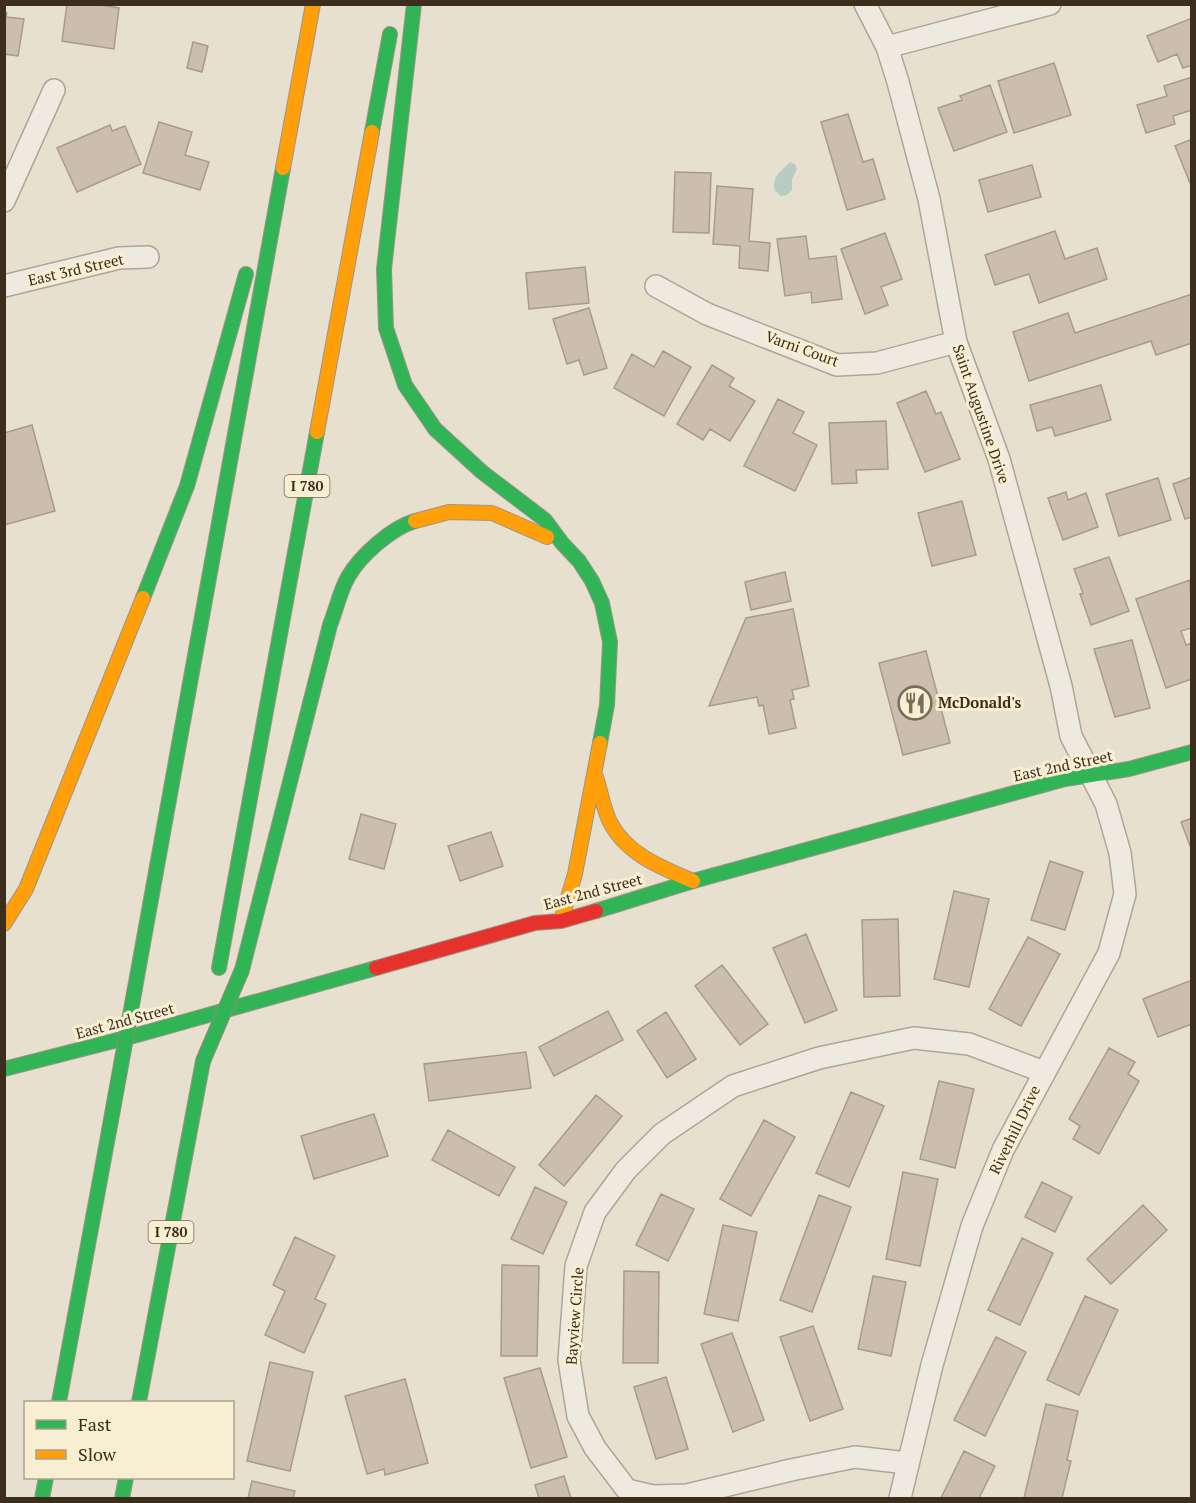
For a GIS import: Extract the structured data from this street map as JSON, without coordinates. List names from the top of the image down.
{
  "streets": {
    "main road": ["I 780", "East 2nd Street"],
    "street": [
      "East 3rd Street",
      "Varni Court",
      "Saint Augustine Drive",
      "Riverhill Drive",
      "Bayview Circle"
    ]
  },
  "crossings": [
    ["Varni Court", "Saint Augustine Drive"],
    ["Saint Augustine Drive", "East 2nd Street"],
    ["Saint Augustine Drive", "Riverhill Drive"],
    ["East 2nd Street", "Riverhill Drive"],
    ["Riverhill Drive", "Bayview Circle"]
  ],
  "places": {
    "restaurant": ["McDonald's"]
  },
  "legend": ["Fast", "Slow"]
}
